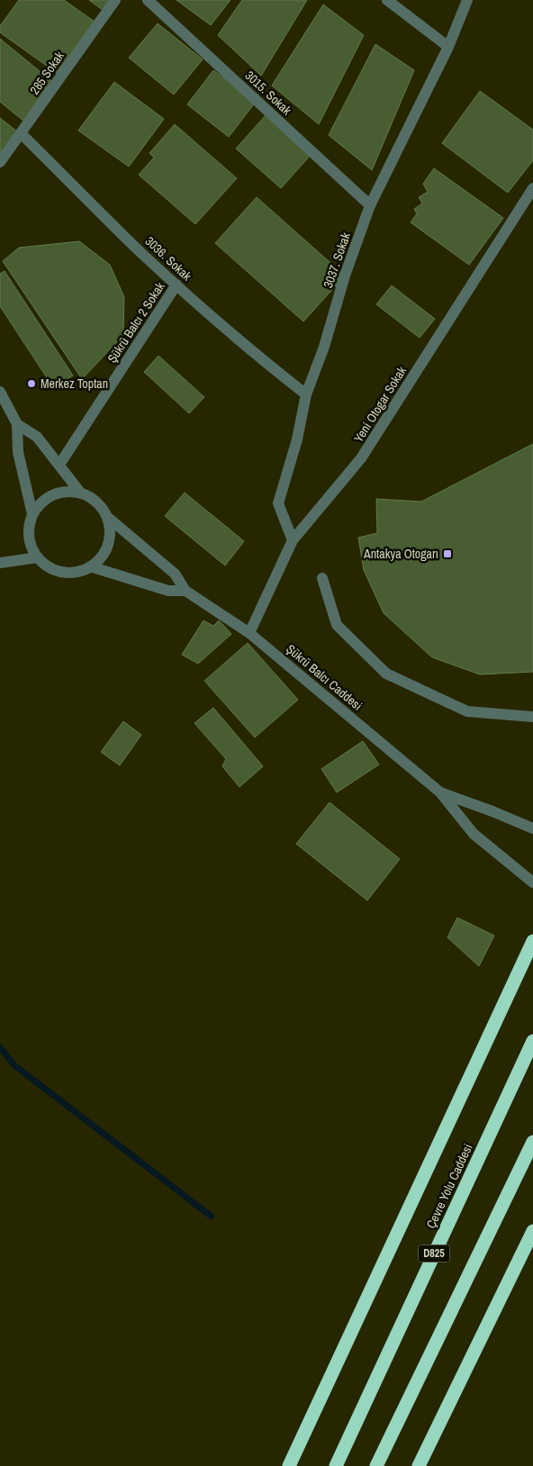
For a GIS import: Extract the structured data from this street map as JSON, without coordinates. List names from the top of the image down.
{
  "streets": {
    "highway": ["Çevre Yolu Caddesi", "D825"],
    "street": [
      "285 Sokak",
      "3015. Sokak",
      "3036. Sokak",
      "3037. Sokak",
      "Şükrü Balcı 2 Sokak",
      "Yeni Otogar Sokak",
      "Şükrü Balcı Caddesi"
    ]
  },
  "crossings": [
    ["285 Sokak", "3036. Sokak"],
    ["3015. Sokak", "3037. Sokak"],
    ["3036. Sokak", "3037. Sokak"],
    ["3036. Sokak", "Şükrü Balcı 2 Sokak"],
    ["3037. Sokak", "Yeni Otogar Sokak"],
    ["Yeni Otogar Sokak", "Şükrü Balcı Caddesi"]
  ],
  "places": {
    "other": ["Merkez Toptan"],
    "transit": ["Antakya Otogarı"]
  }
}
